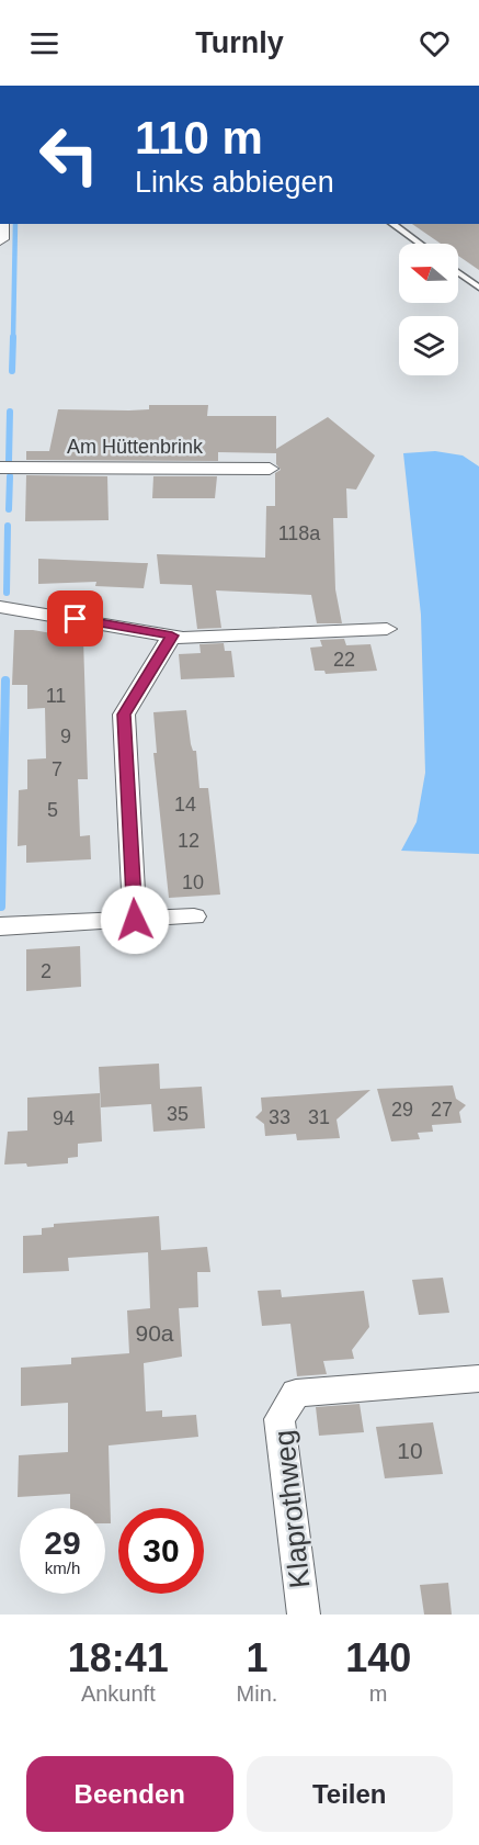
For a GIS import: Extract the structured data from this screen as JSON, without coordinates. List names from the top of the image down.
{
  "streets": {
    "street": ["Am Hüttenbrink", "Klaprothweg"]
  },
  "house_numbers": [
    "118a",
    "22",
    "11",
    "9",
    "7",
    "14",
    "5",
    "12",
    "10",
    "2",
    "29",
    "27",
    "35",
    "33",
    "31",
    "94",
    "90a",
    "10"
  ],
  "north": "left",
  "page": {
    "header": "Turnly",
    "turn": ["110 m", "Links abbiegen"],
    "speed": "29 km/h",
    "limit": "30",
    "eta": [
      "18:41",
      "Ankunft",
      "1",
      "Min.",
      "140",
      "m"
    ],
    "buttons": ["Beenden", "Teilen"]
  }
}
